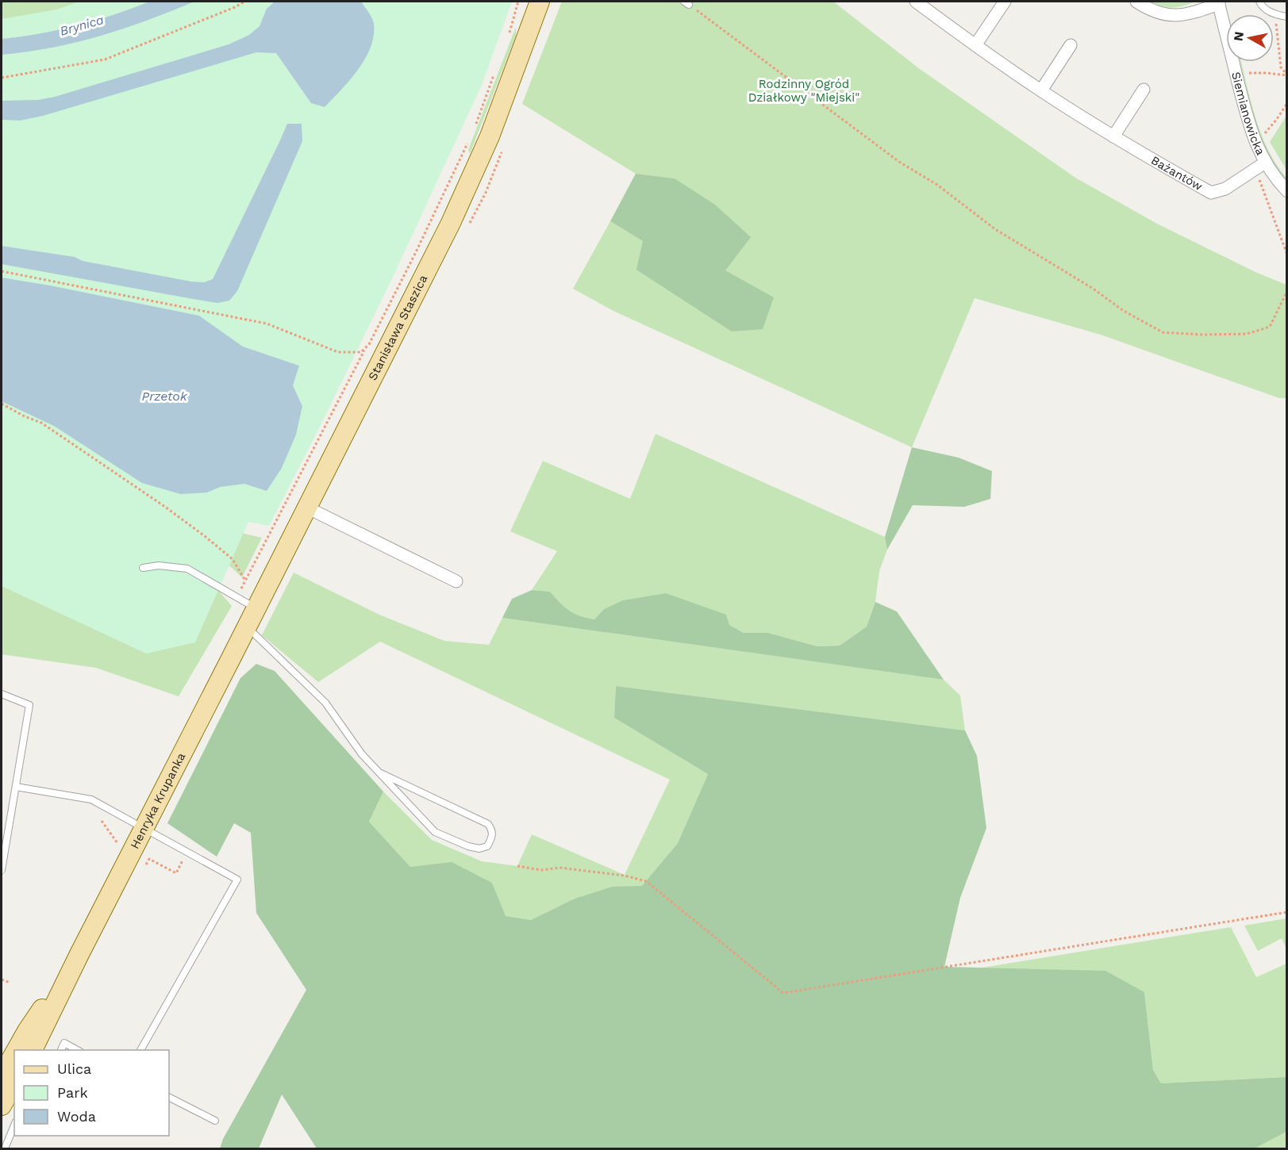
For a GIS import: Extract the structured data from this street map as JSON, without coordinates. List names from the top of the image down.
{
  "streets": {
    "main road": ["Stanisława Staszica", "Henryka Krupanka"],
    "street": ["Siemianowicka", "Bażantów"]
  },
  "crossings": [
    ["Siemianowicka", "Bażantów"],
    ["Stanisława Staszica", "Henryka Krupanka"]
  ],
  "water": ["Brynica", "Przetok"],
  "parks": ["Rodzinny Ogród Działkowy \"Miejski\""],
  "legend": ["Ulica", "Park", "Woda"],
  "north": "left"
}
